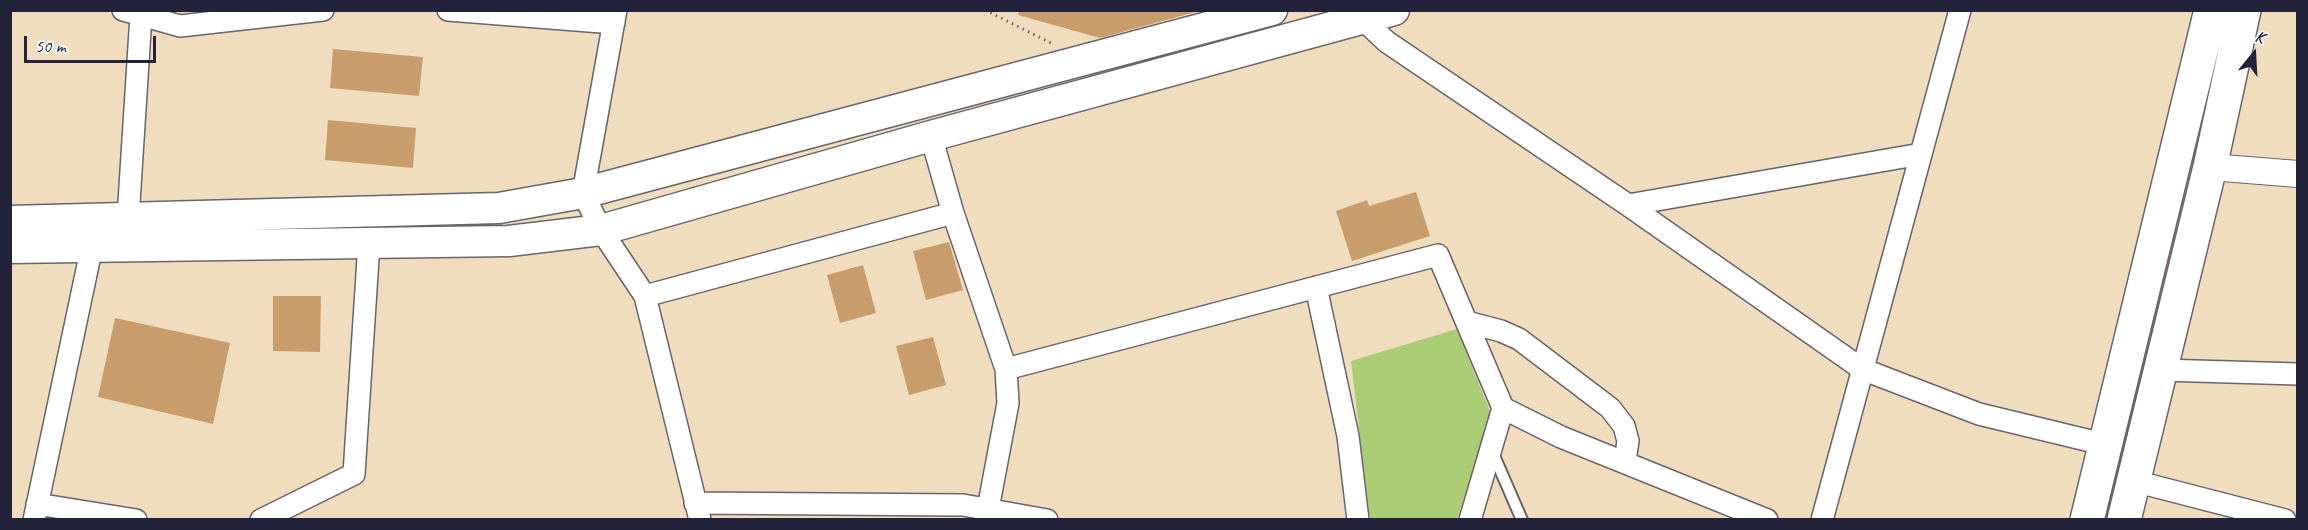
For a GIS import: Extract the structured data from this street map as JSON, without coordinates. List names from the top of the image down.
{
  "scale_bar": "50 m",
  "north": "top"
}
